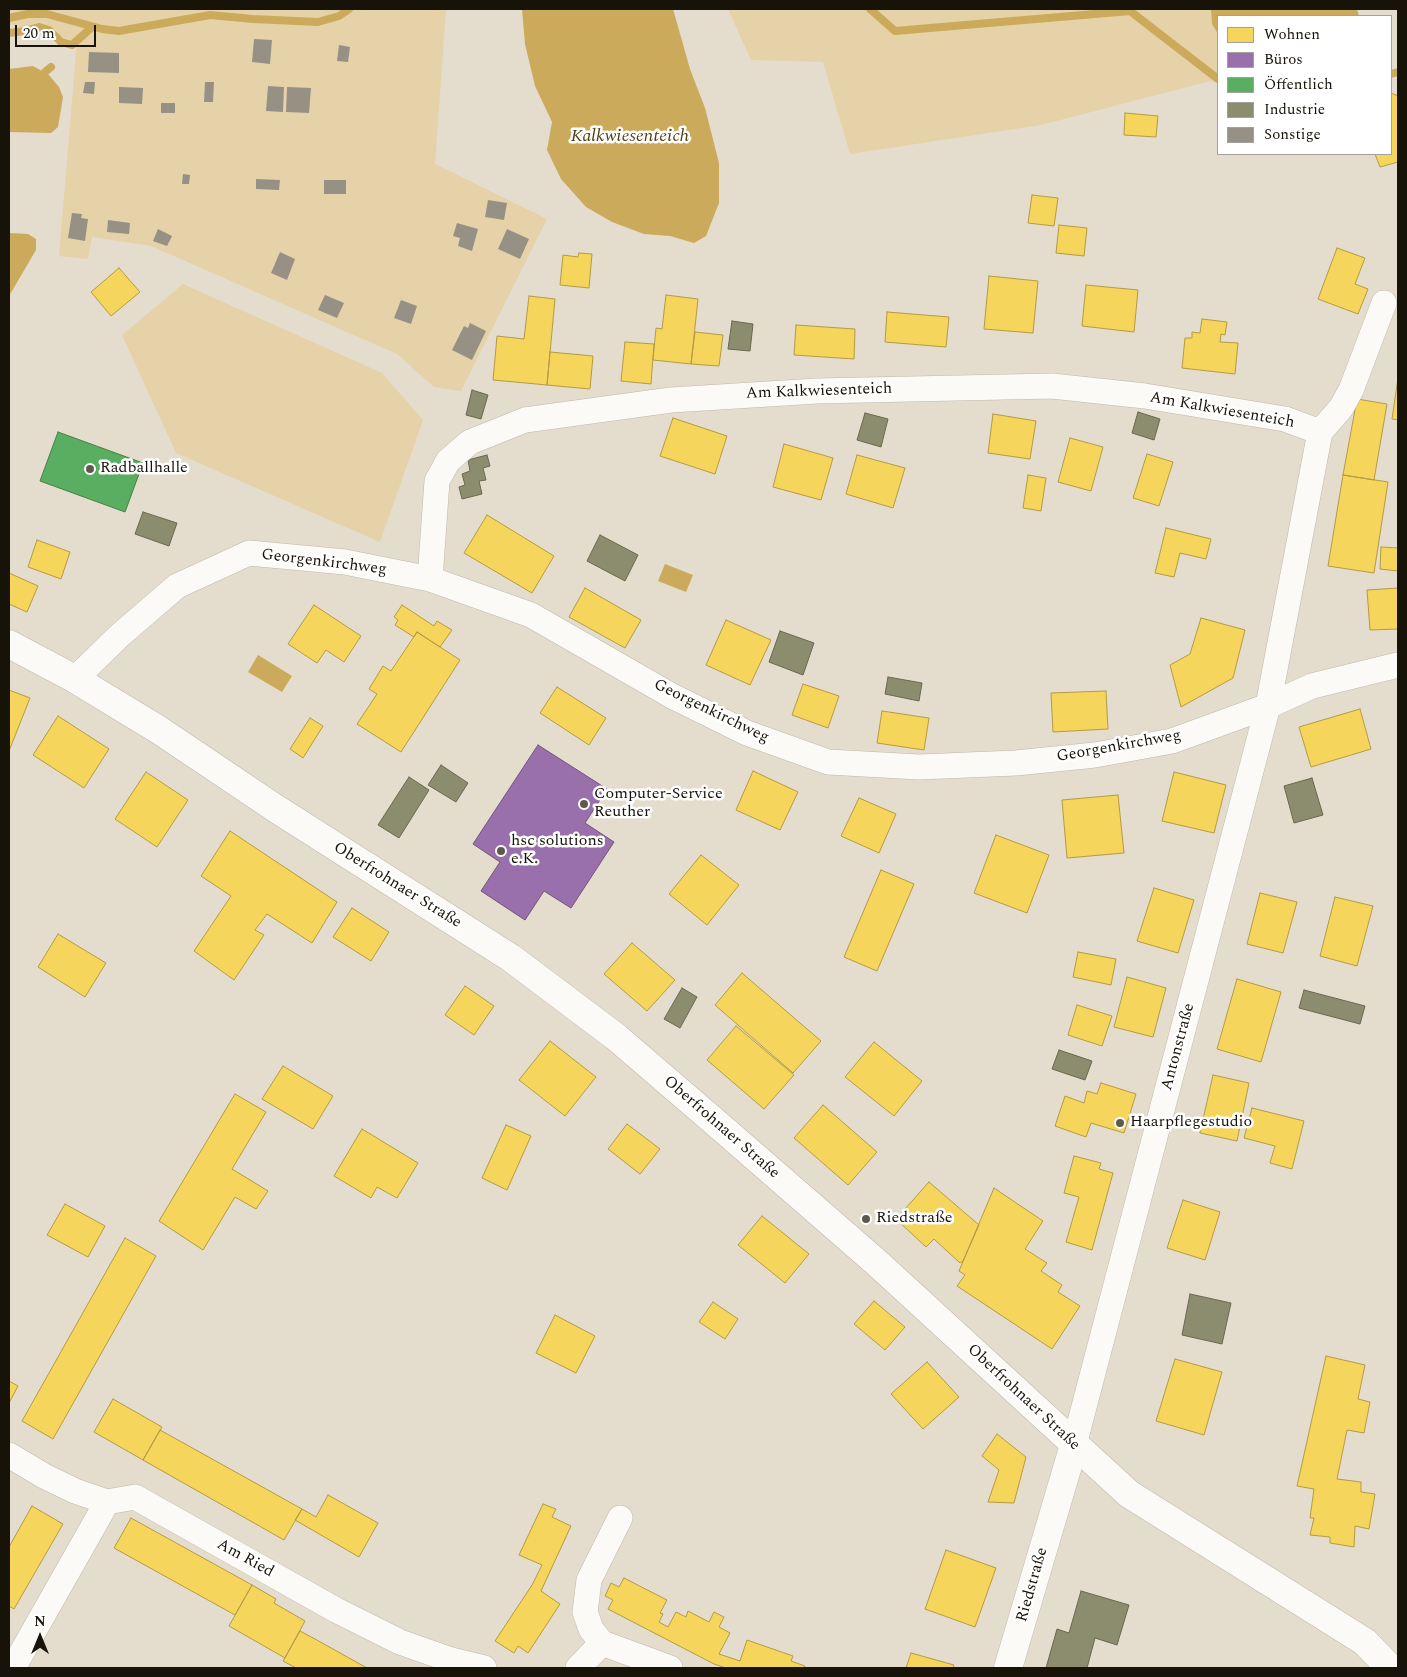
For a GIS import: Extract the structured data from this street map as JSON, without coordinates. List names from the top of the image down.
{
  "streets": {
    "main road": ["Oberfrohnaer Straße", "Riedstraße"],
    "street": [
      "Am Kalkwiesenteich",
      "Georgenkirchweg",
      "Antonstraße",
      "Am Ried"
    ]
  },
  "crossings": [
    ["Am Kalkwiesenteich", "Georgenkirchweg"],
    ["Georgenkirchweg", "Oberfrohnaer Straße"],
    ["Georgenkirchweg", "Antonstraße"],
    ["Oberfrohnaer Straße", "Antonstraße"],
    ["Oberfrohnaer Straße", "Riedstraße"],
    ["Antonstraße", "Riedstraße"]
  ],
  "water": ["Kalkwiesenteich"],
  "places": [
    "Radballhalle",
    "Computer-Service Reuther",
    "hsc solutions e.K.",
    "Haarpflegestudio",
    "Riedstraße"
  ],
  "legend": [
    "Wohnen",
    "Büros",
    "Öffentlich",
    "Industrie",
    "Sonstige"
  ],
  "scale_bar": "20 m",
  "north": "top"
}
